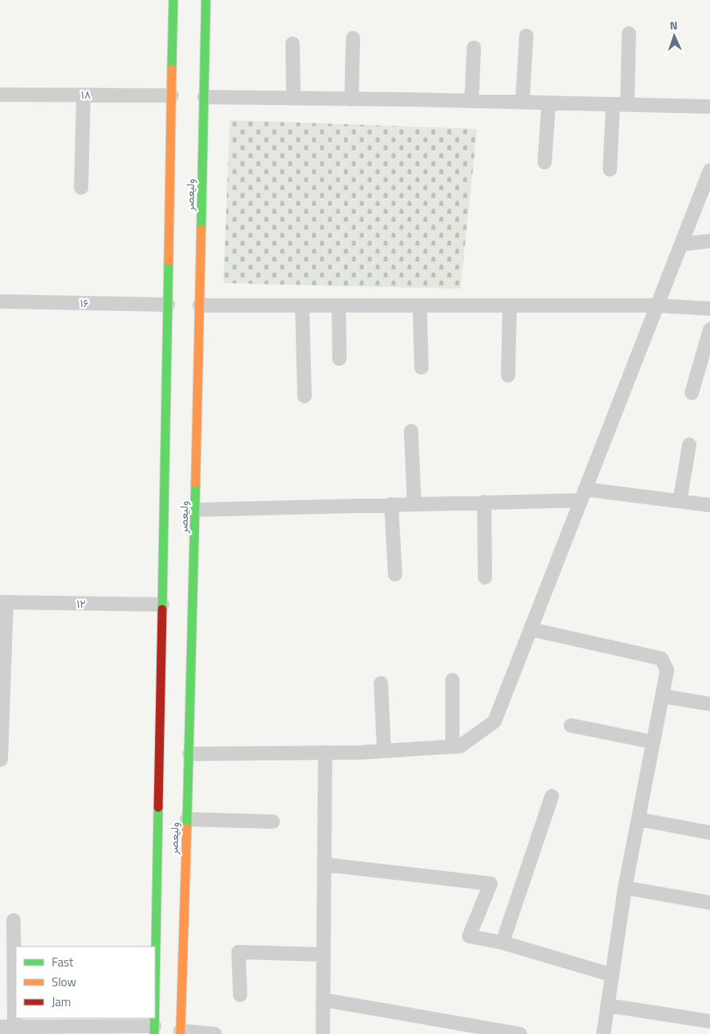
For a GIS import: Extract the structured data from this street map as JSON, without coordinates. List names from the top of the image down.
{
  "streets": {
    "main road": ["ولیعصر"],
    "street": ["۱۸", "۱۶", "۱۲"]
  },
  "crossings": [
    ["۱۸", "ولیعصر"],
    ["ولیعصر", "۱۶"],
    ["ولیعصر", "۱۲"]
  ],
  "legend": ["Fast", "Slow", "Jam"],
  "north": "top"
}
